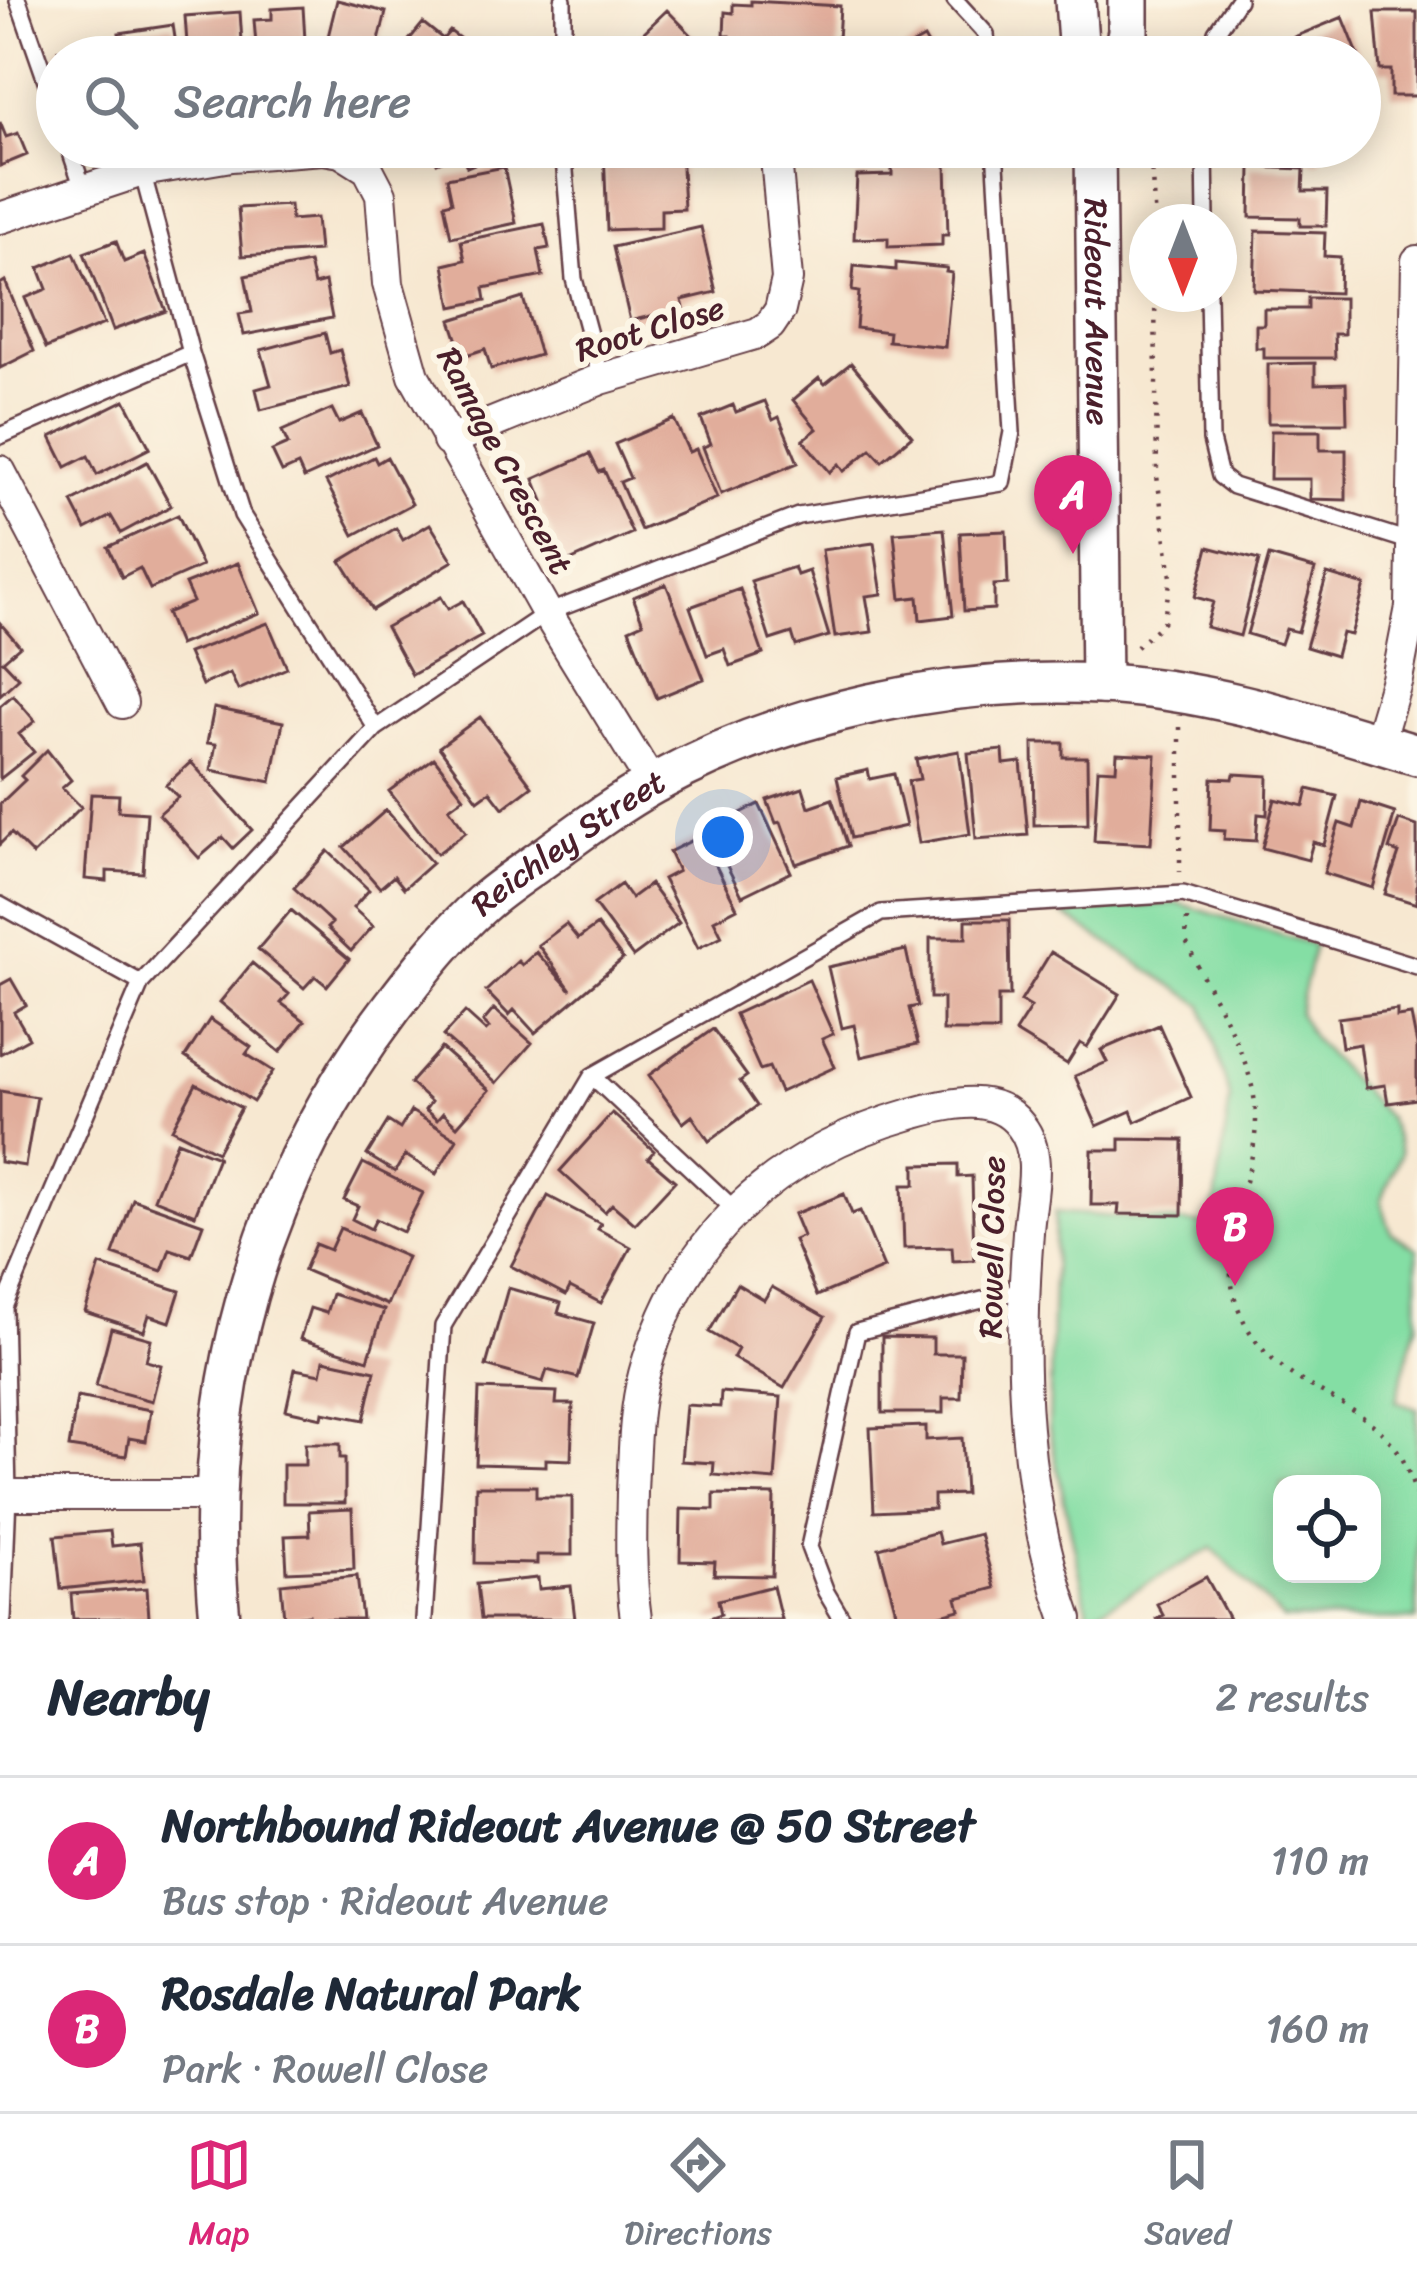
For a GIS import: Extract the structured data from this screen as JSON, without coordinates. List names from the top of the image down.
{
  "streets": {
    "street": [
      "Rideout Avenue",
      "Root Close",
      "Ramage Crescent",
      "Reichley Street",
      "Rowell Close"
    ]
  },
  "crossings": [
    ["Rideout Avenue", "Reichley Street"],
    ["Root Close", "Ramage Crescent"],
    ["Ramage Crescent", "Reichley Street"]
  ],
  "north": "bottom",
  "page": {
    "search": "Search here",
    "pins": ["A", "B"],
    "heading": ["Nearby", "2 results"],
    "list": [
      {
        "mark": "A",
        "name": "Northbound Rideout Avenue @ 50 Street",
        "note": "Bus stop · Rideout Avenue",
        "value": "110 m"
      },
      {
        "mark": "B",
        "name": "Rosdale Natural Park",
        "note": "Park · Rowell Close",
        "value": "160 m"
      }
    ],
    "nav": ["Map", "Directions", "Saved"]
  }
}
